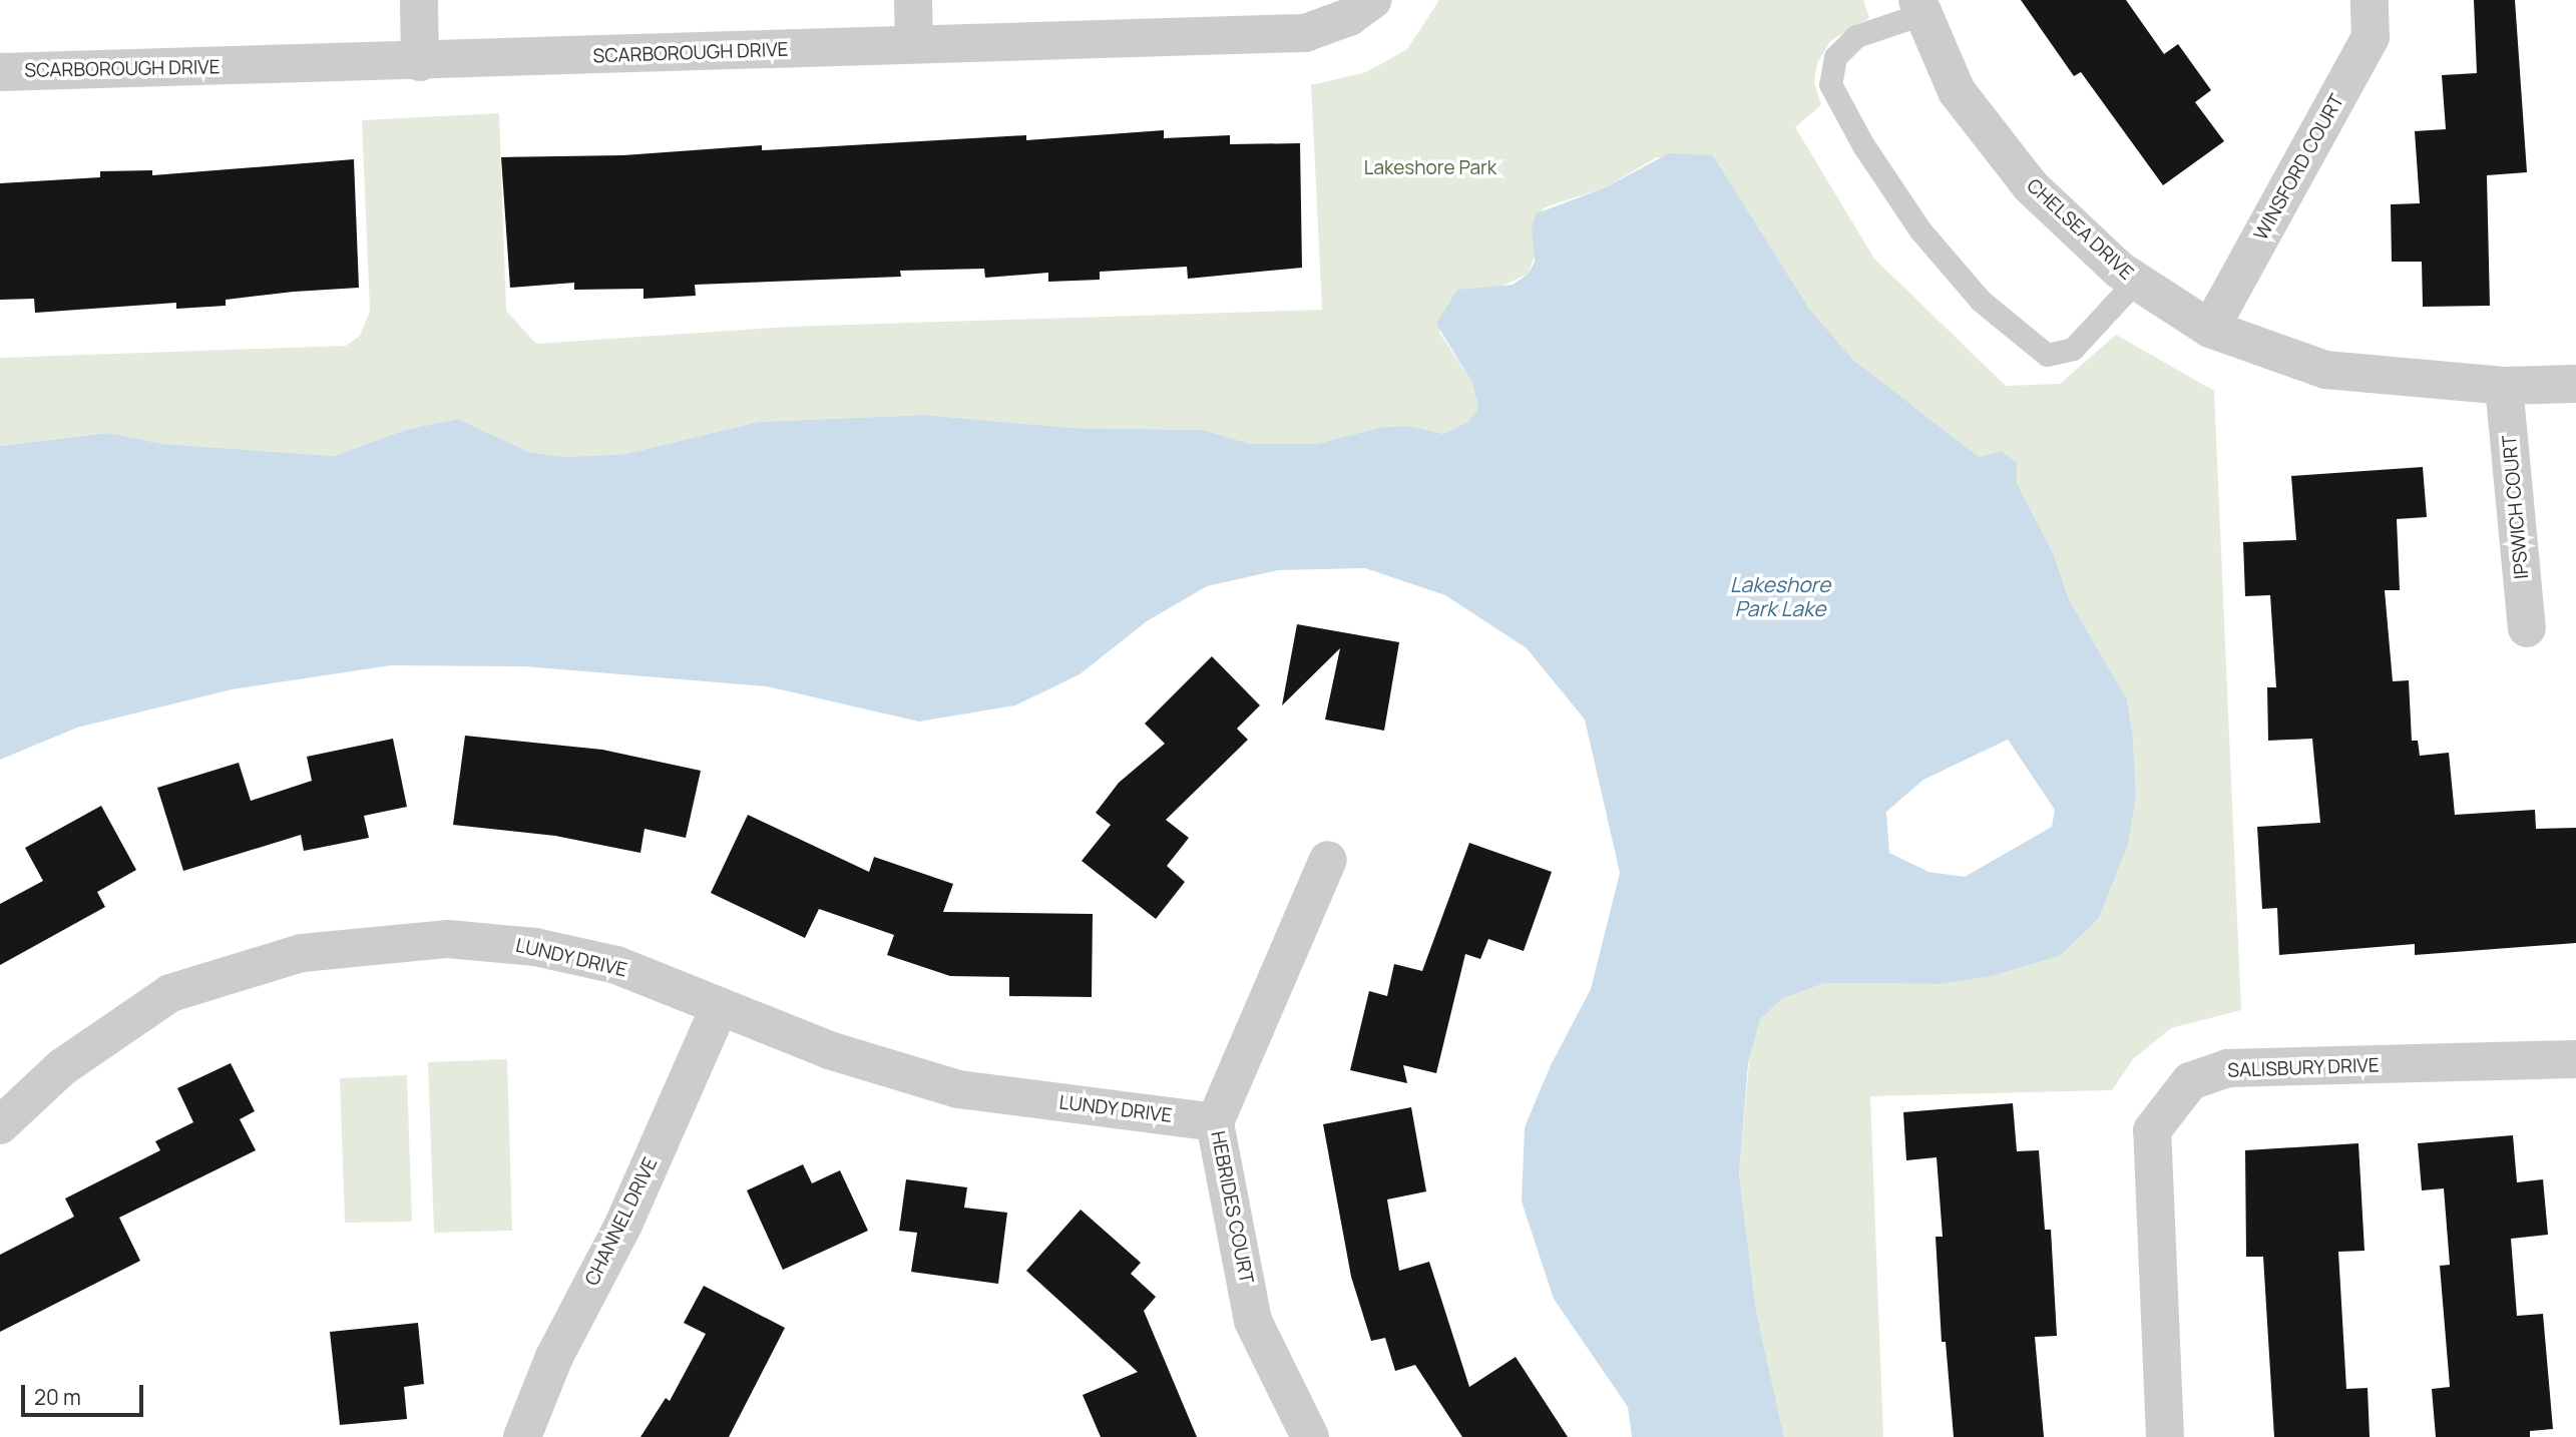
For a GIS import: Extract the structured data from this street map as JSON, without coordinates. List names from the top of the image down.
{
  "streets": {
    "street": [
      "SCARBOROUGH DRIVE",
      "WINSFORD COURT",
      "CHELSEA DRIVE",
      "IPSWICH COURT",
      "LUNDY DRIVE",
      "SALISBURY DRIVE",
      "HEBRIDES COURT",
      "CHANNEL DRIVE"
    ]
  },
  "crossings": [
    ["WINSFORD COURT", "CHELSEA DRIVE"],
    ["CHELSEA DRIVE", "IPSWICH COURT"],
    ["LUNDY DRIVE", "HEBRIDES COURT"],
    ["LUNDY DRIVE", "CHANNEL DRIVE"]
  ],
  "water": ["Lakeshore Park Lake"],
  "parks": ["Lakeshore Park"],
  "scale_bar": "20 m"
}
